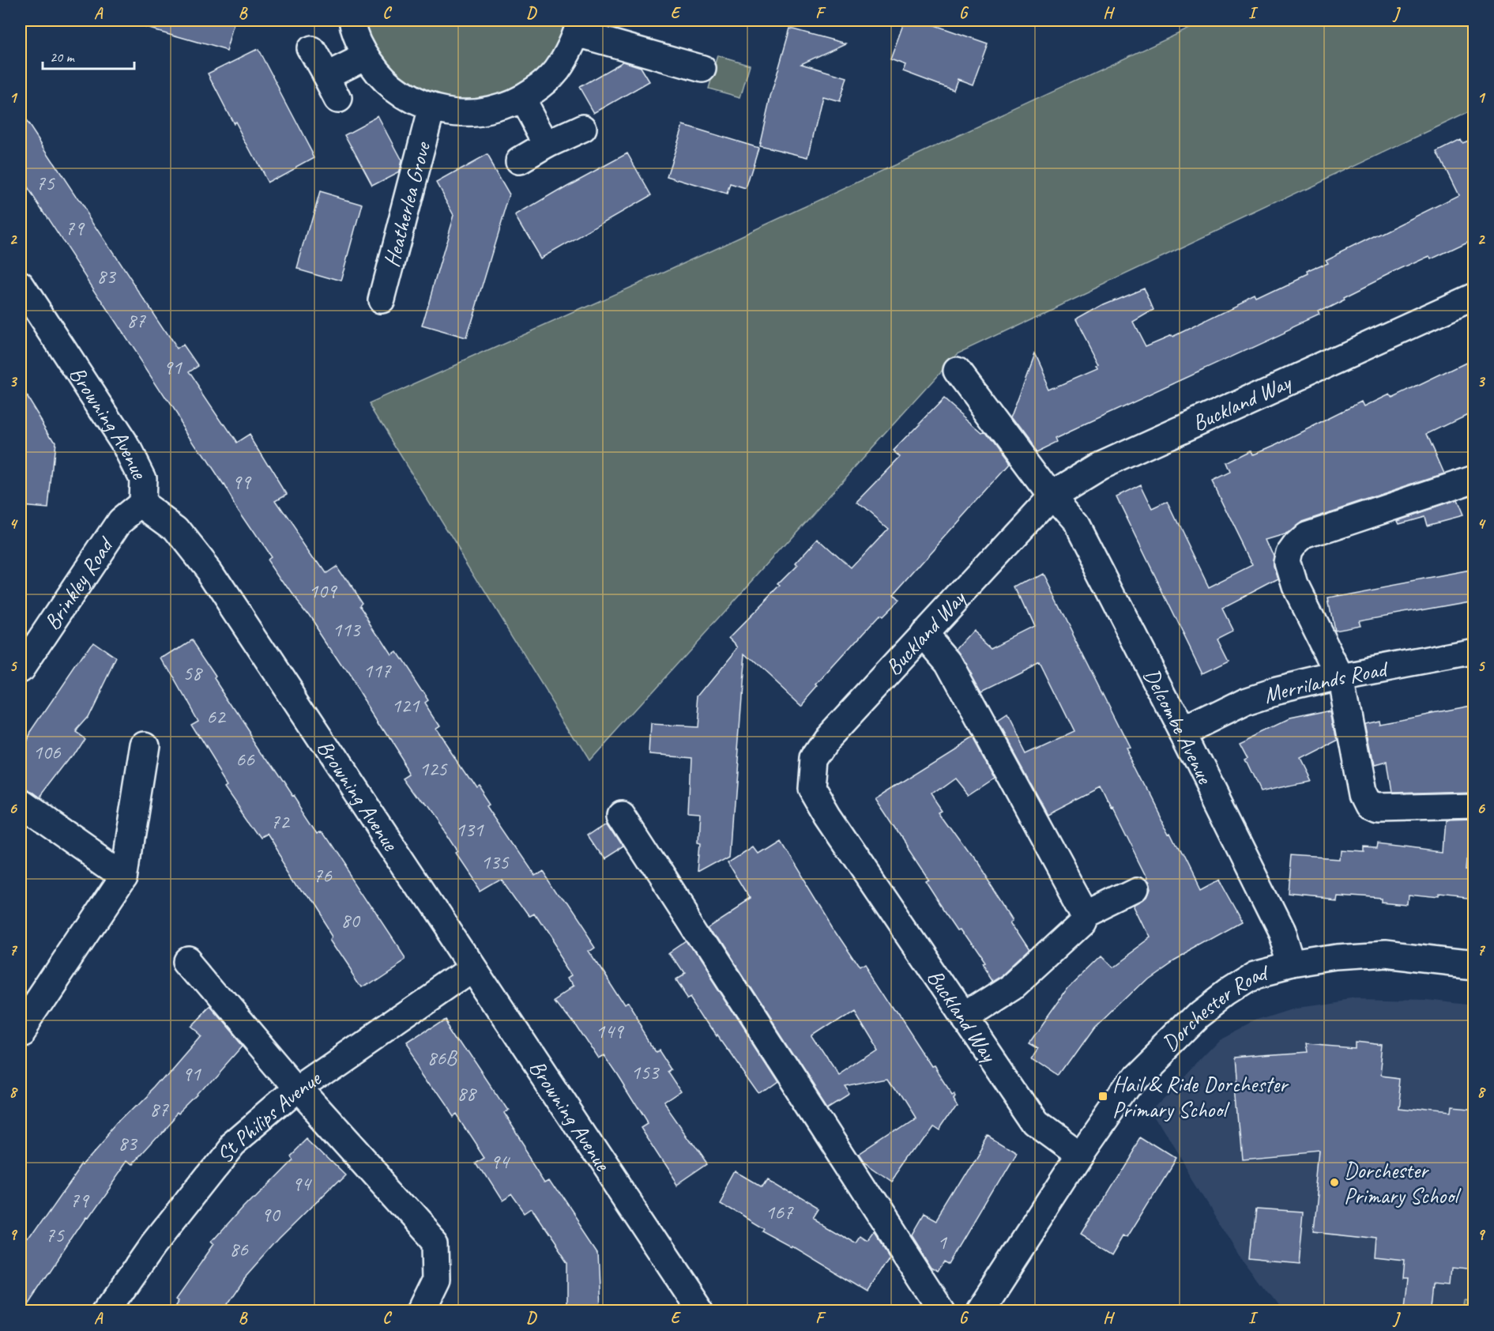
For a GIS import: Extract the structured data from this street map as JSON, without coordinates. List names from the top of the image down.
{
  "streets": {
    "street": [
      "Heatherlea Grove",
      "Buckland Way",
      "Browning Avenue",
      "Brinkley Road",
      "Merrilands Road",
      "Delcombe Avenue",
      "Dorchester Road",
      "St Philips Avenue"
    ]
  },
  "crossings": [
    ["Buckland Way", "Delcombe Avenue"],
    ["Buckland Way", "Dorchester Road"],
    ["Browning Avenue", "Brinkley Road"],
    ["Browning Avenue", "St Philips Avenue"],
    ["Merrilands Road", "Delcombe Avenue"],
    ["Delcombe Avenue", "Dorchester Road"]
  ],
  "places": {
    "transit": ["Hail & Ride Dorchester Primary School"],
    "other": ["Dorchester Primary School"]
  },
  "house_numbers": [
    "75",
    "79",
    "83",
    "87",
    "91",
    "99",
    "109",
    "113",
    "117",
    "58",
    "121",
    "62",
    "106",
    "66",
    "125",
    "72",
    "131",
    "135",
    "76",
    "80",
    "149",
    "86B",
    "153",
    "91",
    "88",
    "87",
    "83",
    "94",
    "94",
    "79",
    "167",
    "90",
    "75",
    "1",
    "86"
  ],
  "scale_bar": "20 m",
  "grid": {
    "columns": [
      "A",
      "B",
      "C",
      "D",
      "E",
      "F",
      "G",
      "H",
      "I",
      "J"
    ],
    "rows": [
      "1",
      "2",
      "3",
      "4",
      "5",
      "6",
      "7",
      "8",
      "9"
    ]
  }
}
